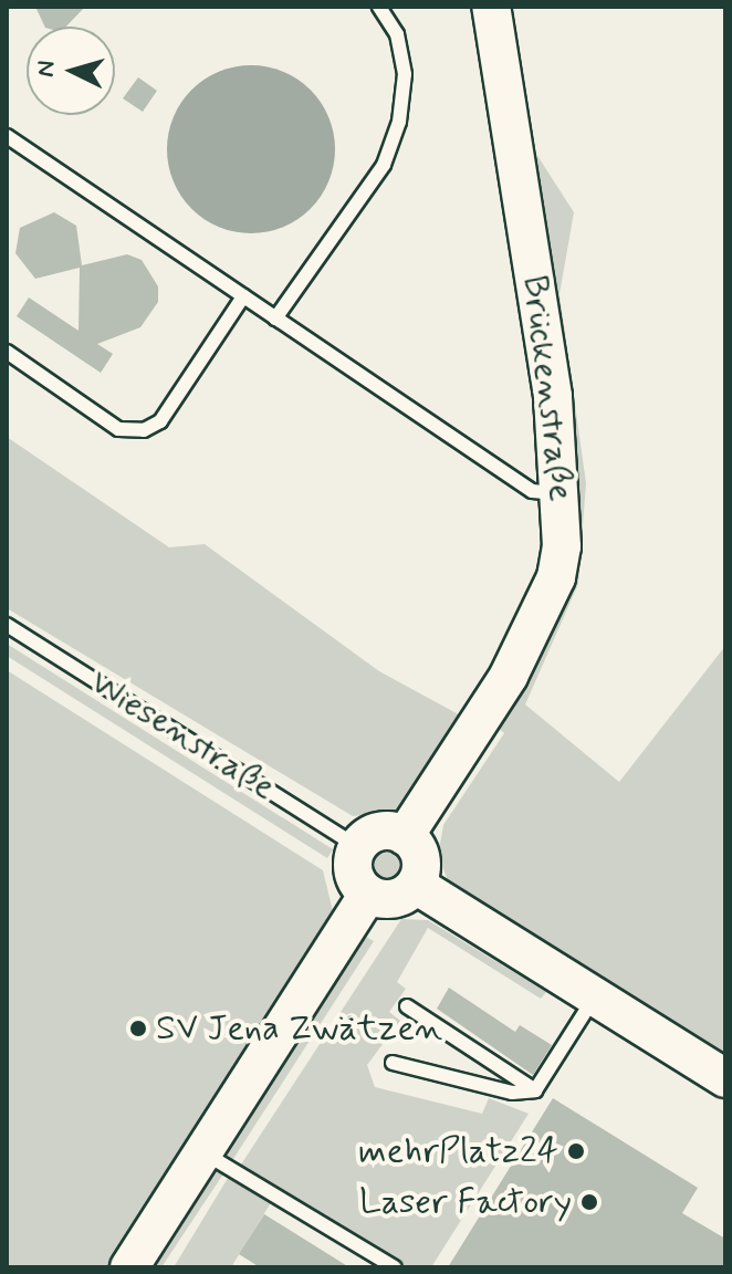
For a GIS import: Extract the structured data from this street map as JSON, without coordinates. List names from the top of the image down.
{
  "streets": {
    "street": ["Brückenstraße"],
    "lane": ["Wiesenstraße"]
  },
  "crossings": [
    ["Brückenstraße", "Wiesenstraße"]
  ],
  "places": ["SV Jena Zwätzen", "mehrPlatz24", "Laser Factory"],
  "north": "left"
}
